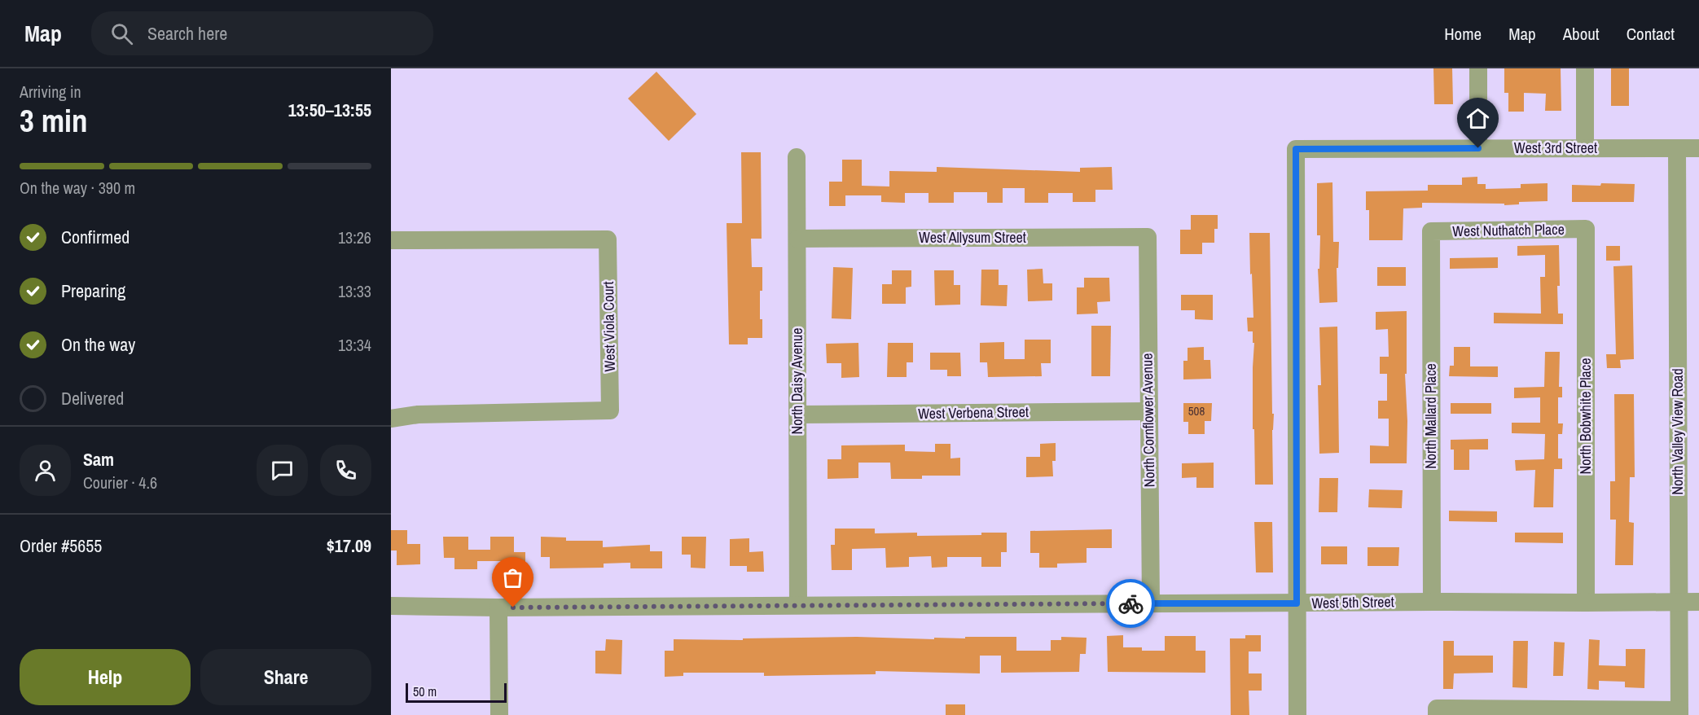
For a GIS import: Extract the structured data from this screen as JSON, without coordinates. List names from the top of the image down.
{
  "streets": {
    "street": [
      "West 3rd Street",
      "West Nuthatch Place",
      "West Allysum Street",
      "West Viola Court",
      "North Daisy Avenue",
      "West Verbena Street",
      "North Mallard Place",
      "North Bobwhite Place",
      "North Cornflower Avenue",
      "North Valley View Road",
      "West 5th Street"
    ]
  },
  "crossings": [
    ["West 3rd Street", "North Valley View Road"],
    ["West 3rd Street", "West 5th Street"],
    ["West Nuthatch Place", "North Mallard Place"],
    ["West Nuthatch Place", "North Bobwhite Place"],
    ["West Allysum Street", "North Daisy Avenue"],
    ["West Allysum Street", "North Cornflower Avenue"],
    ["North Daisy Avenue", "West Verbena Street"],
    ["North Daisy Avenue", "West 5th Street"],
    ["West Verbena Street", "North Cornflower Avenue"],
    ["North Mallard Place", "West 5th Street"],
    ["North Bobwhite Place", "West 5th Street"],
    ["North Cornflower Avenue", "West 5th Street"],
    ["North Valley View Road", "West 5th Street"]
  ],
  "house_numbers": ["508"],
  "scale_bar": "50 m",
  "page": {
    "header": "Map",
    "search": "Search here",
    "nav": [
      "Home",
      "Map",
      "About",
      "Contact"
    ],
    "heading": ["3 min", "Arriving in", "13:50–13:55"],
    "panel": [
      "Sam",
      "Courier · 4.6",
      "Order #5655",
      "$17.09"
    ],
    "bar": "On the way · 390 m",
    "list": [
      ["Confirmed", "13:26"],
      ["Preparing", "13:33"],
      ["On the way", "13:34"],
      "Delivered"
    ],
    "buttons": ["Help", "Share"],
    "scale": "50 m"
  }
}
